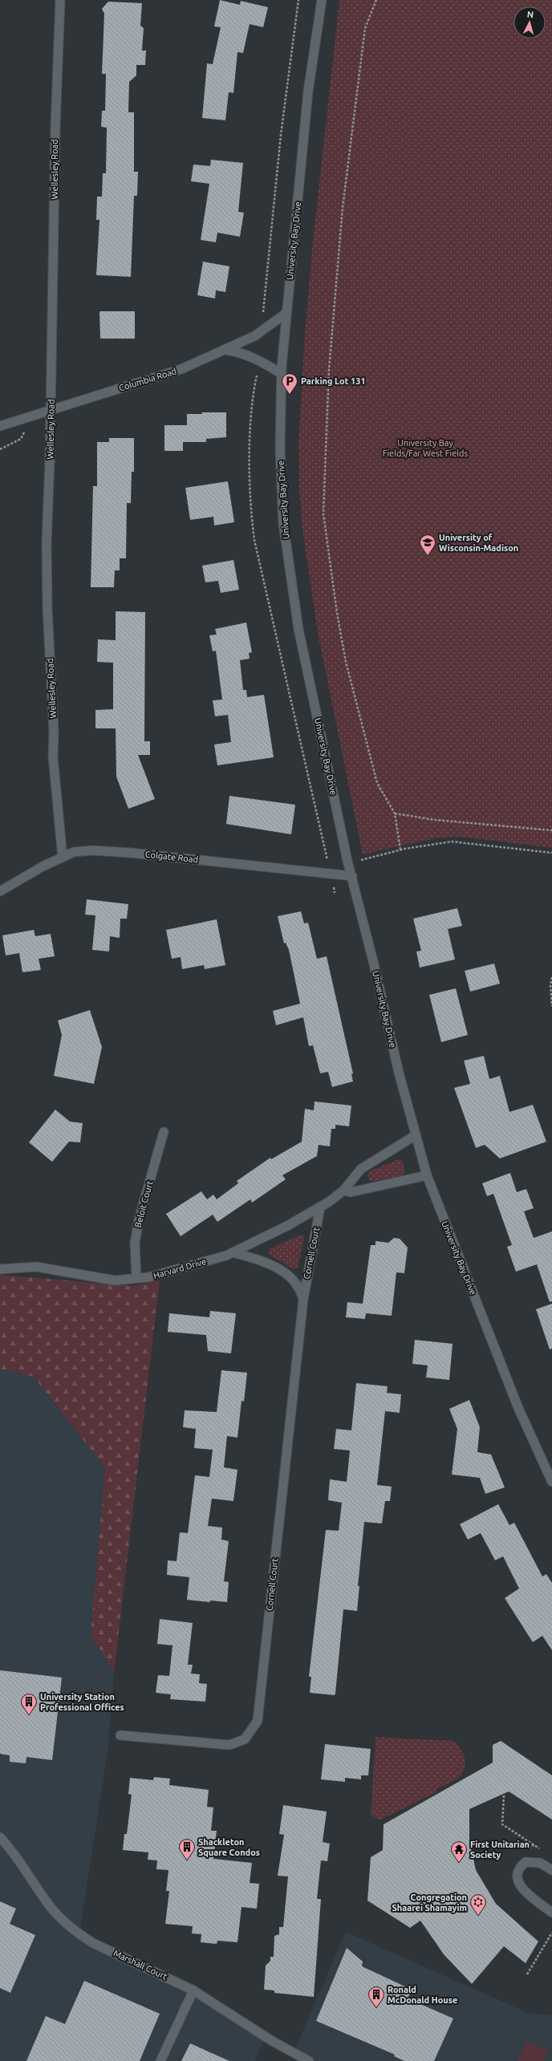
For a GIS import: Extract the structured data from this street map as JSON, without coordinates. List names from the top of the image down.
{
  "streets": {
    "street": [
      "Wellesley Road",
      "University Bay Drive",
      "Columbia Road",
      "Colgate Road",
      "Beloit Court",
      "Cornell Court",
      "Harvard Drive",
      "Marshall Court"
    ]
  },
  "crossings": [
    ["Wellesley Road", "Columbia Road"],
    ["Wellesley Road", "Colgate Road"],
    ["University Bay Drive", "Columbia Road"],
    ["University Bay Drive", "Colgate Road"],
    ["University Bay Drive", "Harvard Drive"],
    ["Beloit Court", "Harvard Drive"],
    ["Cornell Court", "Harvard Drive"]
  ],
  "parks": ["University Bay Fields/Far West Fields"],
  "places": {
    "parking": ["Parking Lot 131"],
    "school or university": ["University of Wisconsin-Madison"],
    "building": ["University Station Professional Offices", "Shackleton Square Condos", "Ronald McDonald House"],
    "temple": ["First Unitarian Society"],
    "synagogue": ["Congregation Shaarei Shamayim"]
  },
  "north": "top"
}
